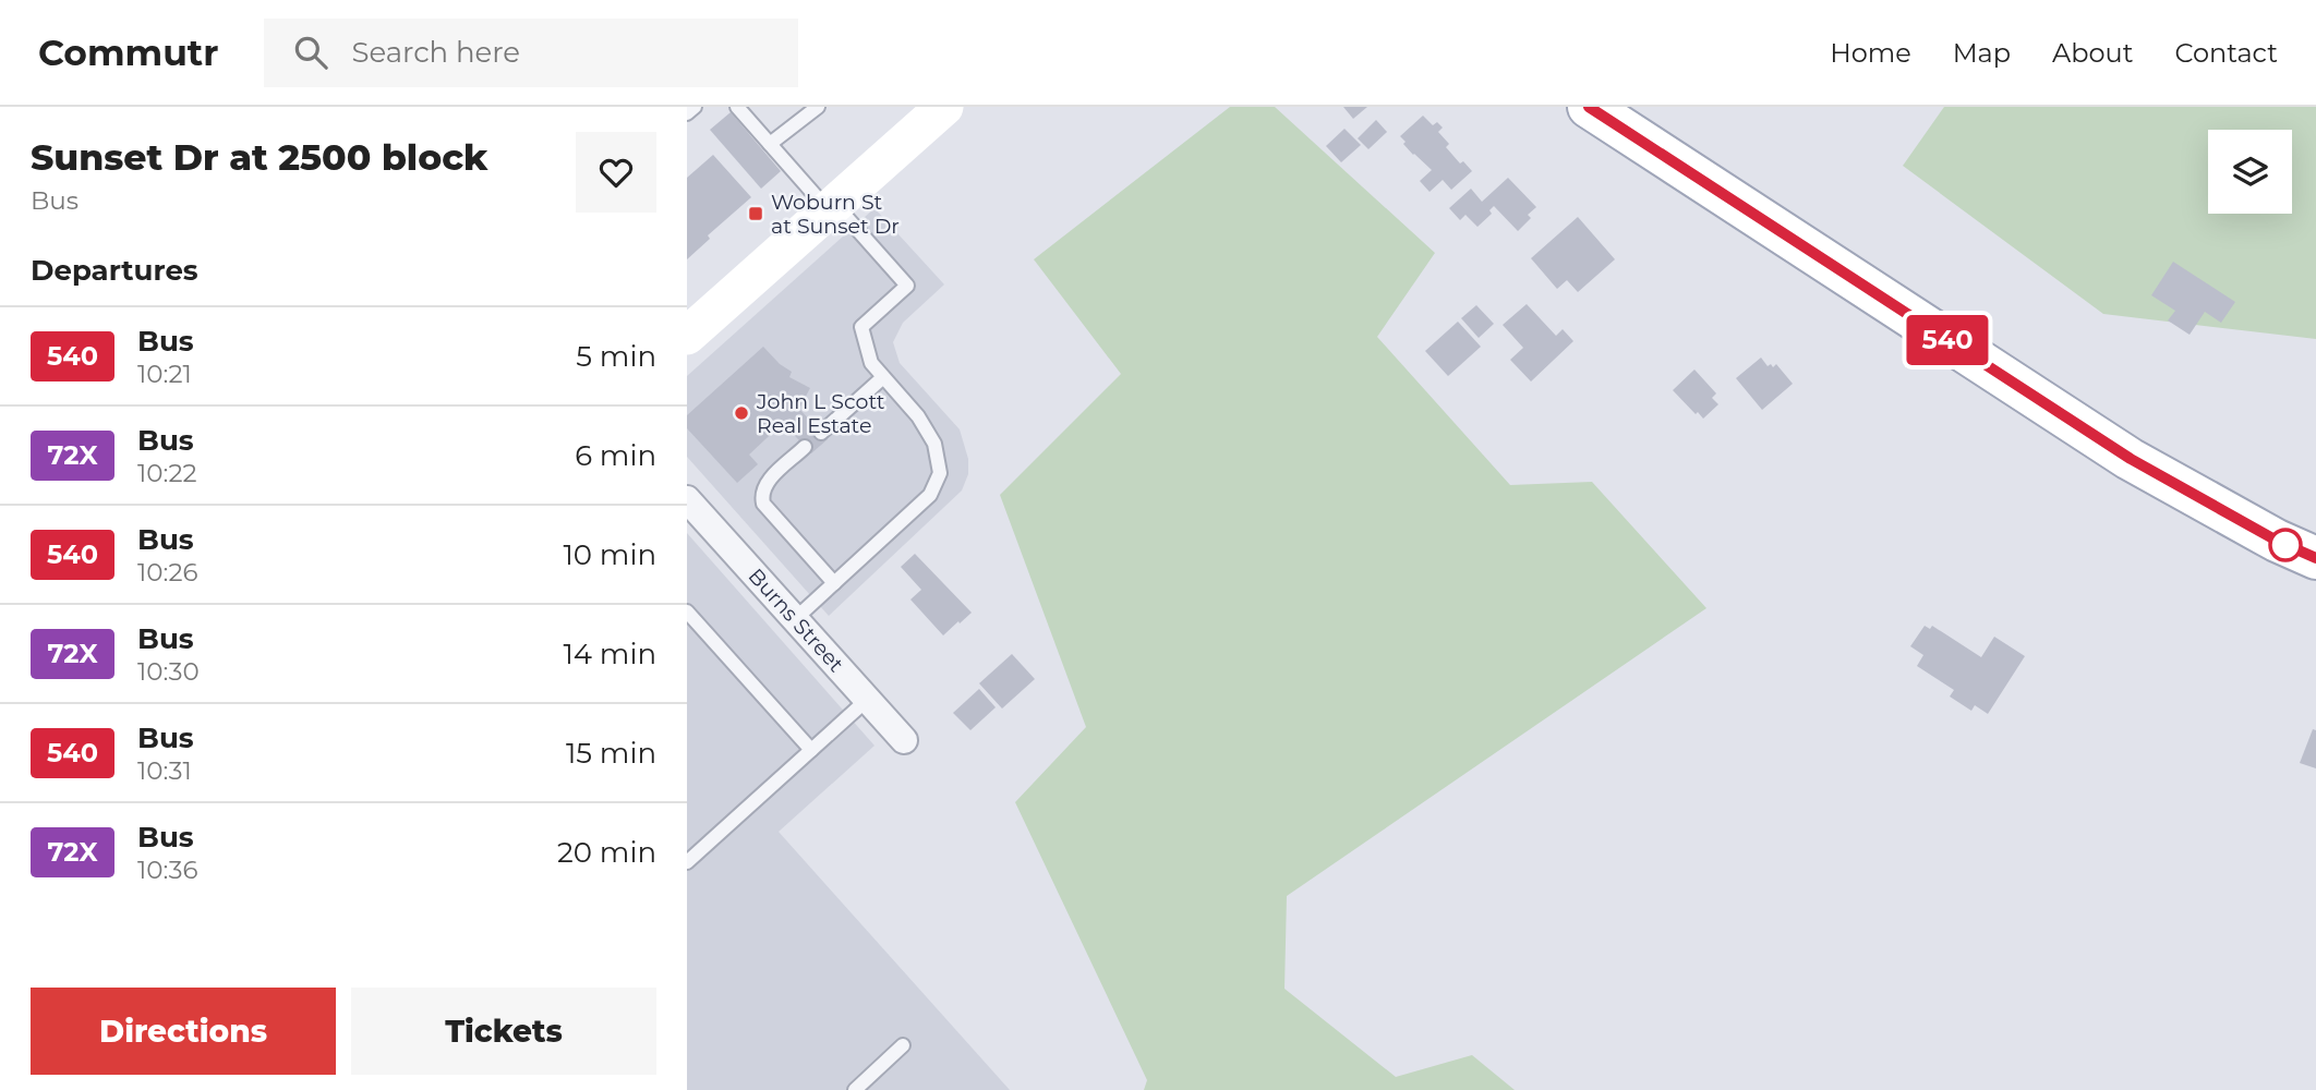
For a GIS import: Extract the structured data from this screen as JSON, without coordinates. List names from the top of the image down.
{
  "streets": {
    "street": ["Burns Street"]
  },
  "places": {
    "transit": ["Woburn St at Sunset Dr"],
    "other": ["John L Scott Real Estate"]
  },
  "lines": ["bus line 540"],
  "page": {
    "header": "Commutr",
    "search": "Search here",
    "nav": [
      "Home",
      "Map",
      "About",
      "Contact"
    ],
    "heading": [
      ["Sunset Dr at 2500 block", "Bus"],
      "Departures"
    ],
    "on_map": "540",
    "list": [
      {
        "mark": "540",
        "name": "Bus",
        "note": "10:21",
        "value": "5 min"
      },
      {
        "mark": "72X",
        "name": "Bus",
        "note": "10:22",
        "value": "6 min"
      },
      {
        "mark": "540",
        "name": "Bus",
        "note": "10:26",
        "value": "10 min"
      },
      {
        "mark": "72X",
        "name": "Bus",
        "note": "10:30",
        "value": "14 min"
      },
      {
        "mark": "540",
        "name": "Bus",
        "note": "10:31",
        "value": "15 min"
      },
      {
        "mark": "72X",
        "name": "Bus",
        "note": "10:36",
        "value": "20 min"
      }
    ],
    "buttons": ["Directions", "Tickets"]
  }
}
